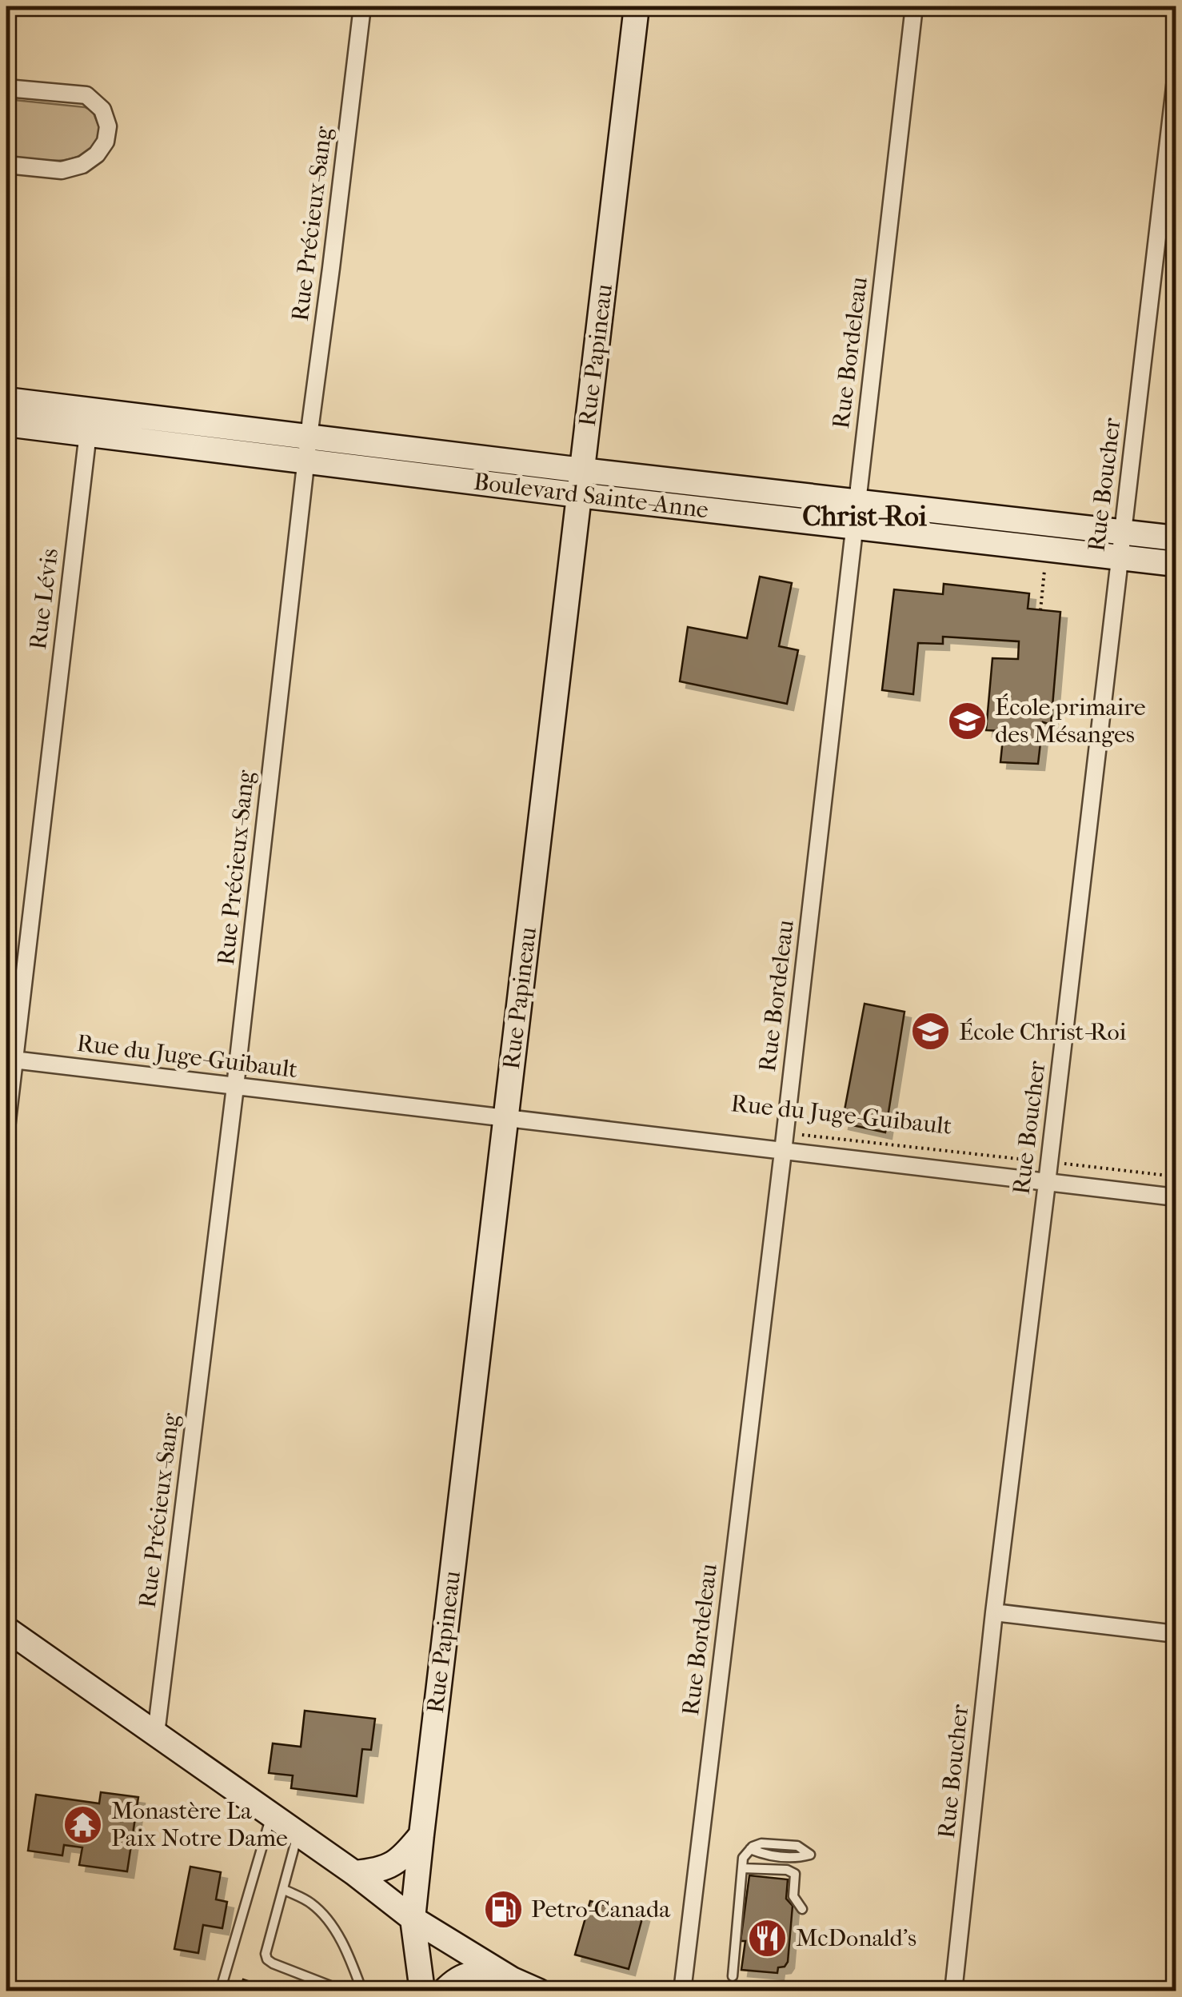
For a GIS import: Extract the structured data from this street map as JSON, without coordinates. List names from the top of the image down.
{
  "streets": {
    "street": [
      "Rue Précieux-Sang",
      "Rue Bordeleau",
      "Rue Papineau",
      "Rue Boucher",
      "Boulevard Sainte-Anne",
      "Rue Lévis",
      "Rue du Juge-Guibault"
    ]
  },
  "crossings": [
    ["Rue Précieux-Sang", "Boulevard Sainte-Anne"],
    ["Rue Précieux-Sang", "Rue du Juge-Guibault"],
    ["Rue Bordeleau", "Boulevard Sainte-Anne"],
    ["Rue Bordeleau", "Rue du Juge-Guibault"],
    ["Rue Papineau", "Boulevard Sainte-Anne"],
    ["Rue Papineau", "Rue du Juge-Guibault"],
    ["Rue Boucher", "Boulevard Sainte-Anne"],
    ["Rue Boucher", "Rue du Juge-Guibault"],
    ["Boulevard Sainte-Anne", "Rue Lévis"],
    ["Rue Lévis", "Rue du Juge-Guibault"]
  ],
  "districts": ["Christ-Roi"],
  "places": {
    "school or university": ["École primaire des Mésanges", "École Christ-Roi"],
    "temple": ["Monastère La Paix Notre Dame"],
    "fuel station": ["Petro-Canada"],
    "restaurant": ["McDonald's"]
  }
}
